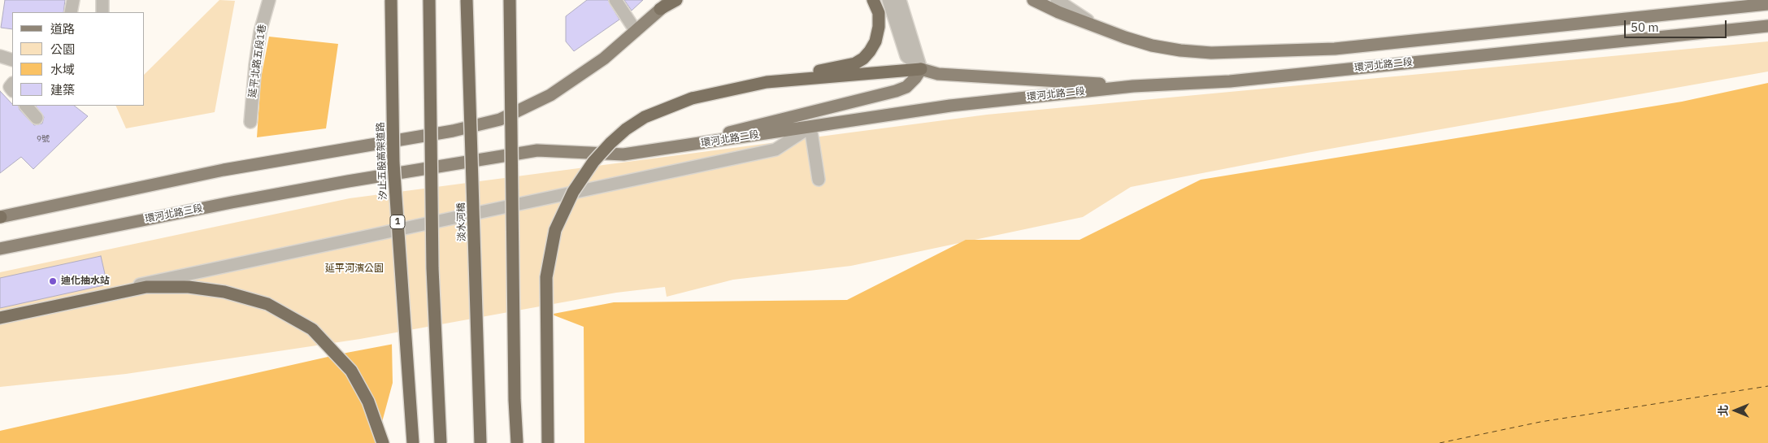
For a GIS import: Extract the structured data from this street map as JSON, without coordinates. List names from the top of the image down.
{
  "streets": {
    "highway": ["汐止五股高架道路", "1", "淡水河橋"],
    "main road": ["環河北路二段", "環河北路三段"],
    "street": ["延平北路五段1巷"]
  },
  "crossings": [
    ["環河北路二段", "環河北路三段"]
  ],
  "parks": ["延平河濱公園"],
  "places": ["迪化抽水站"],
  "house_numbers": ["9號"],
  "legend": [
    "道路",
    "公園",
    "水域",
    "建築"
  ],
  "scale_bar": "50 m",
  "north": "left"
}
